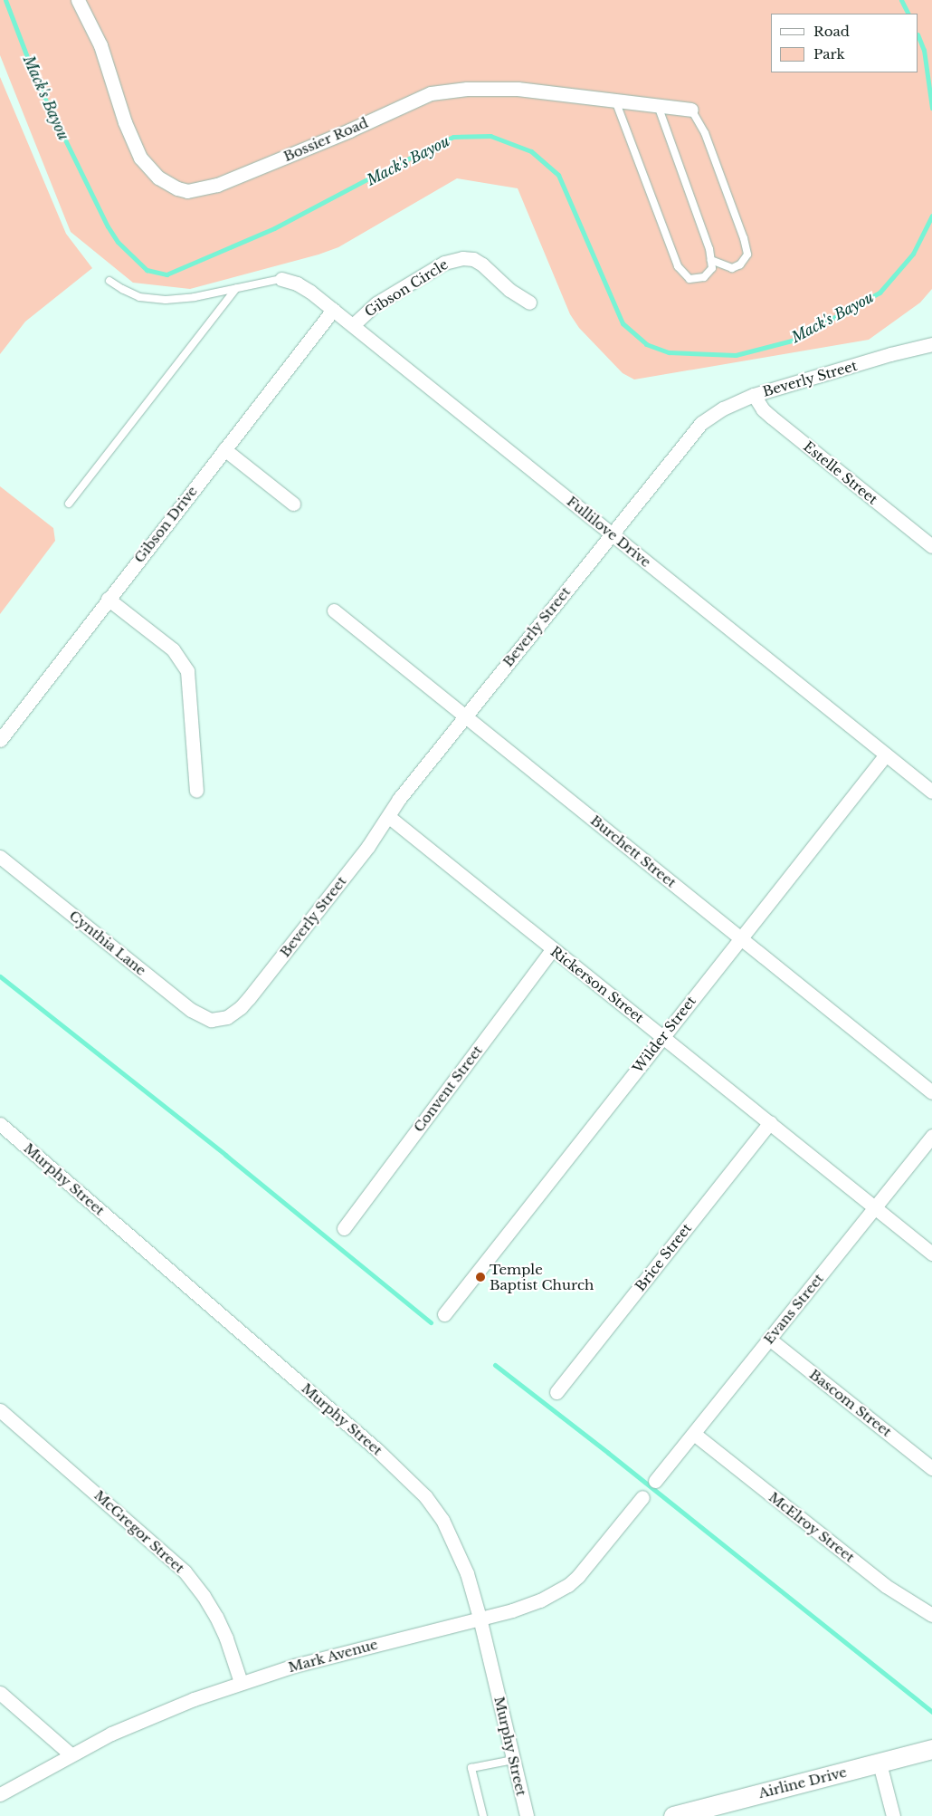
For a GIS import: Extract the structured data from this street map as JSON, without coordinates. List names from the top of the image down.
{
  "streets": {
    "main road": ["Airline Drive"],
    "street": [
      "Bossier Road",
      "Gibson Circle",
      "Beverly Street",
      "Estelle Street",
      "Gibson Drive",
      "Fullilove Drive",
      "Burchett Street",
      "Cynthia Lane",
      "Rickerson Street",
      "Wilder Street",
      "Convent Street",
      "Murphy Street",
      "Brice Street",
      "Evans Street",
      "Bascom Street",
      "McElroy Street",
      "McGregor Street",
      "Mark Avenue"
    ]
  },
  "crossings": [
    ["Gibson Circle", "Fullilove Drive"],
    ["Beverly Street", "Estelle Street"],
    ["Beverly Street", "Fullilove Drive"],
    ["Beverly Street", "Burchett Street"],
    ["Beverly Street", "Cynthia Lane"],
    ["Beverly Street", "Rickerson Street"],
    ["Gibson Drive", "Fullilove Drive"],
    ["Fullilove Drive", "Wilder Street"],
    ["Burchett Street", "Wilder Street"],
    ["Rickerson Street", "Wilder Street"],
    ["Rickerson Street", "Convent Street"],
    ["Rickerson Street", "Brice Street"],
    ["Rickerson Street", "Evans Street"],
    ["Murphy Street", "Mark Avenue"],
    ["Evans Street", "Bascom Street"],
    ["Evans Street", "McElroy Street"],
    ["McGregor Street", "Mark Avenue"]
  ],
  "water": ["Mack's Bayou"],
  "places": ["Temple Baptist Church"],
  "legend": ["Road", "Park"]
}
